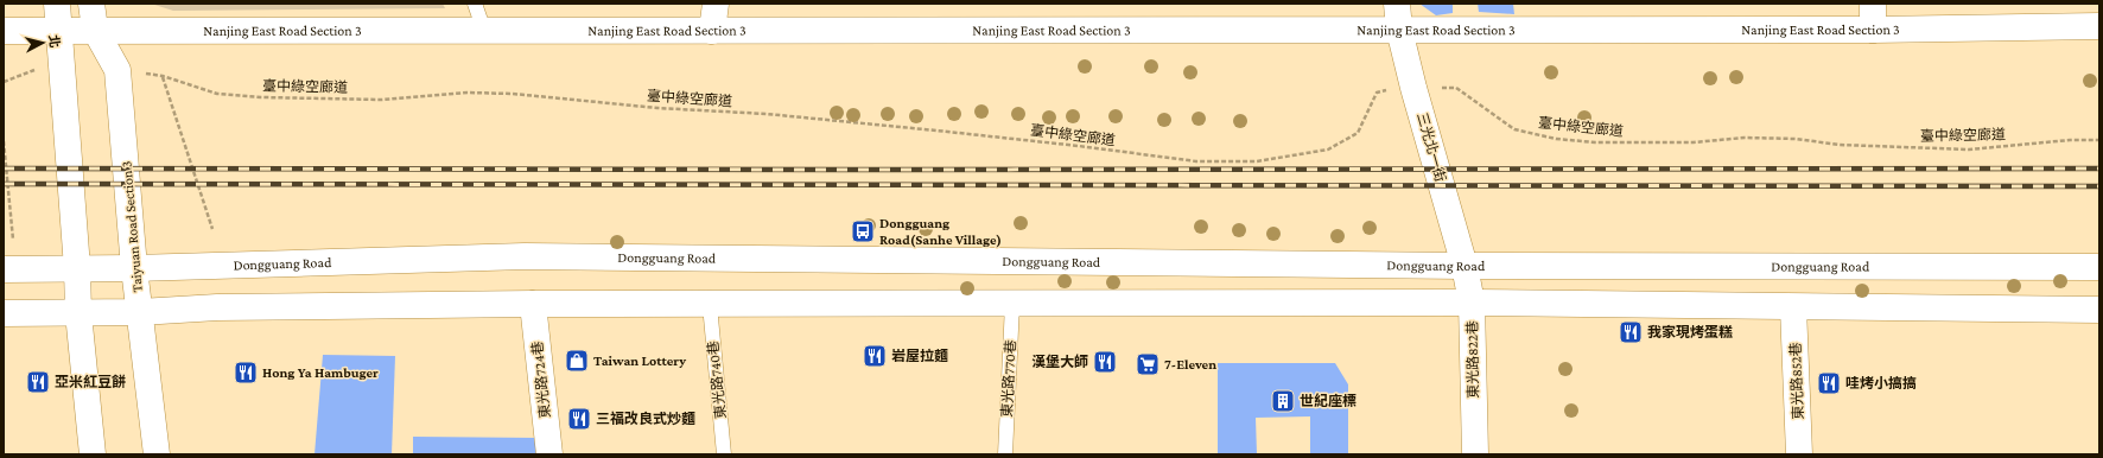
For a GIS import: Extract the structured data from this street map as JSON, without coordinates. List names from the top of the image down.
{
  "streets": {
    "street": [
      "Nanjing East Road Section 3",
      "三光北一街",
      "Taiyuan Road Section 3",
      "Dongguang Road",
      "東光路822巷",
      "東光路724巷",
      "東光路852巷"
    ],
    "lane": ["東光路770巷", "東光路740巷"],
    "path": ["臺中綠空廊道"]
  },
  "crossings": [
    ["Nanjing East Road Section 3", "三光北一街"],
    ["Nanjing East Road Section 3", "Taiyuan Road Section 3"],
    ["臺中綠空廊道", "三光北一街"],
    ["臺中綠空廊道", "Taiyuan Road Section 3"],
    ["三光北一街", "Dongguang Road"],
    ["三光北一街", "東光路822巷"],
    ["Taiyuan Road Section 3", "Dongguang Road"],
    ["Dongguang Road", "東光路822巷"]
  ],
  "places": {
    "bus stop": ["Dongguang Road(Sanhe Village)"],
    "restaurant": [
      "我家現烤蛋糕",
      "岩屋拉麵",
      "漢堡大師",
      "Hong Ya Hambuger",
      "亞米紅豆餅",
      "哇烤小搞搞",
      "三福改良式炒麵"
    ],
    "shop": ["Taiwan Lottery"],
    "supermarket": ["7-Eleven"],
    "building": ["世紀座標"]
  },
  "north": "right"
}
